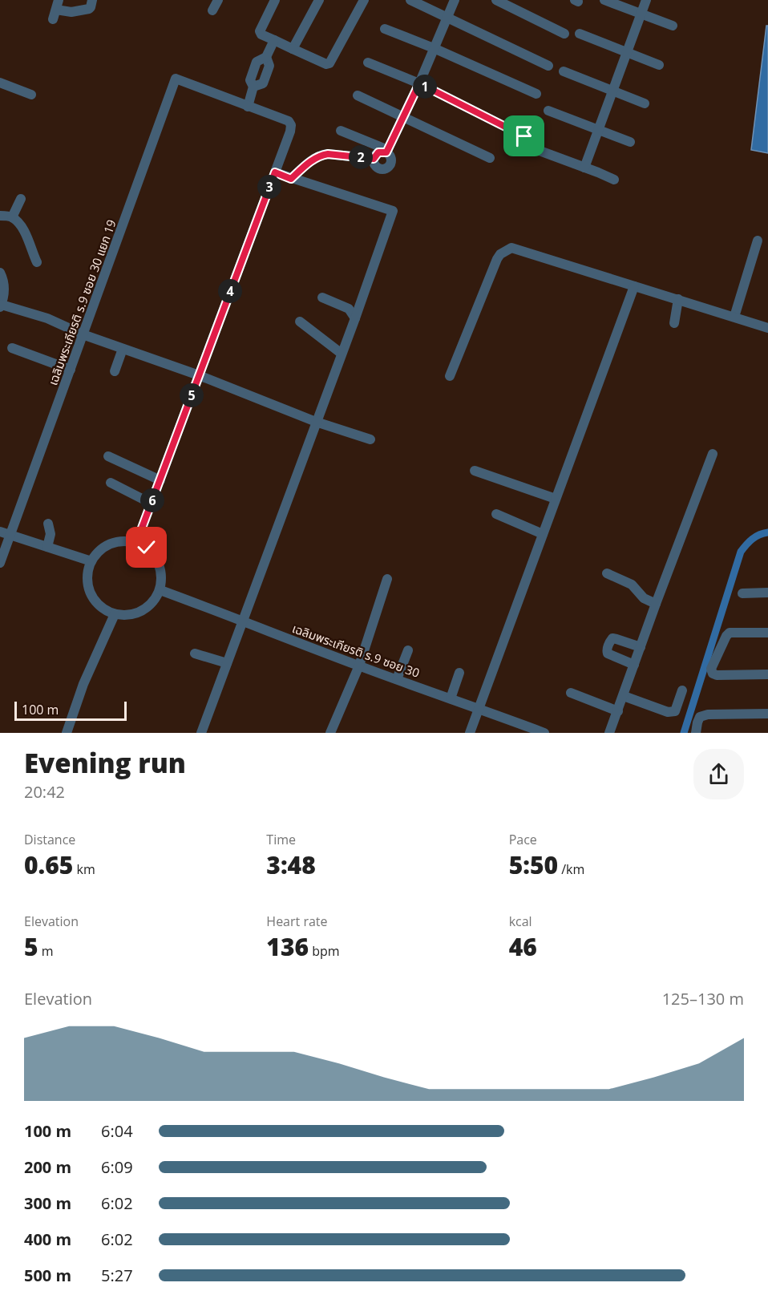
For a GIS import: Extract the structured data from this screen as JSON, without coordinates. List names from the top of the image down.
{
  "streets": {
    "street": ["เฉลิมพระเกียรติ ร.9 ซอย 30 แยก 19", "เฉลิมพระเกียรติ ร.9 ซอย 30"]
  },
  "scale_bar": "100 m",
  "page": {
    "pins": [
      "1",
      "2",
      "3",
      "4",
      "5",
      "6"
    ],
    "scale": "100 m",
    "heading": ["Evening run", "20:42"],
    "stats": [
      ["Distance", "0.65 km"],
      ["Time", "3:48"],
      ["Pace", "5:50 /km"],
      ["Elevation", "5 m"],
      ["Heart rate", "136 bpm"],
      ["kcal", "46"]
    ],
    "chart": ["Elevation", "125–130 m"],
    "list": [
      {
        "name": "100 m",
        "note": "6:04"
      },
      {
        "name": "200 m",
        "note": "6:09"
      },
      {
        "name": "300 m",
        "note": "6:02"
      },
      {
        "name": "400 m",
        "note": "6:02"
      },
      {
        "name": "500 m",
        "note": "5:27"
      }
    ]
  }
}
